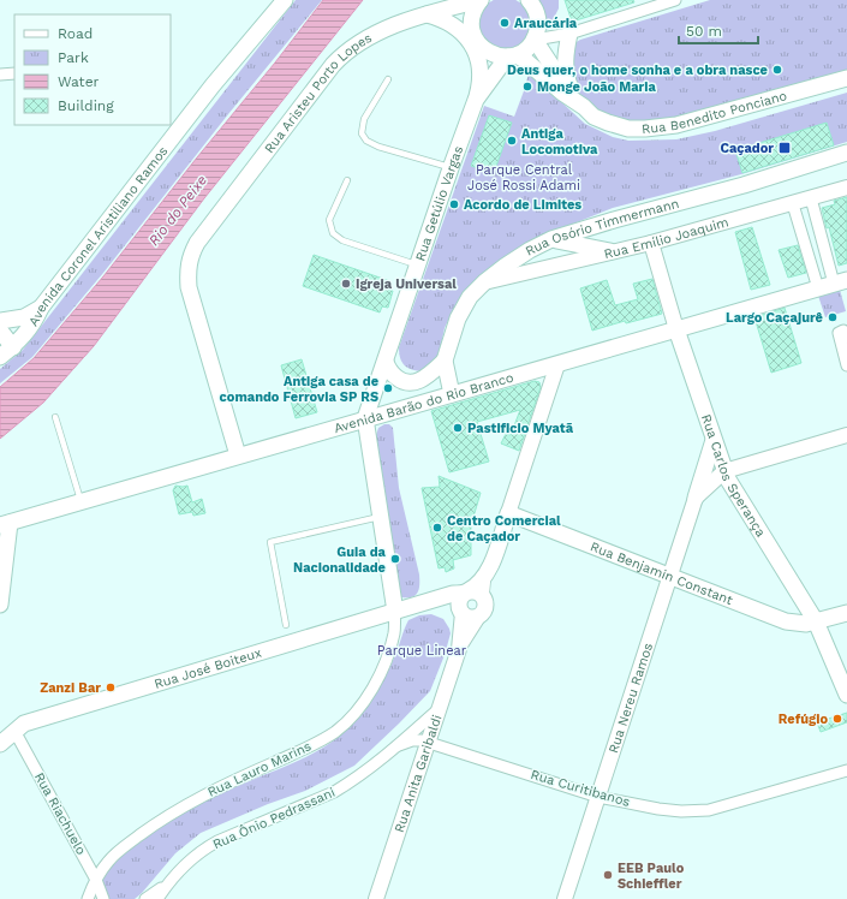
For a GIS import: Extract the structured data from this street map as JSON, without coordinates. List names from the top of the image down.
{
  "streets": {
    "main road": [
      "Rua Aristeu Porto Lopes",
      "Rua Benedito Ponciano",
      "Rua Getúlio Vargas",
      "Rua Osório Timmermann",
      "Avenida Coronel Aristiliano Ramos",
      "Avenida Barão do Rio Branco",
      "Rua Carlos Sperança",
      "Rua Benjamin Constant",
      "Rua José Boiteux"
    ],
    "street": [
      "Rua Emílio Joaquim",
      "Rua Nereu Ramos",
      "Rua Lauro Marins",
      "Rua Anita Garibaldi",
      "Rua Curitibanos",
      "Rua Riachuelo",
      "Rua Ônio Pedrassani"
    ]
  },
  "crossings": [
    ["Rua Aristeu Porto Lopes", "Avenida Barão do Rio Branco"],
    ["Rua Benedito Ponciano", "Rua Getúlio Vargas"],
    ["Rua Getúlio Vargas", "Avenida Barão do Rio Branco"],
    ["Rua Getúlio Vargas", "Rua José Boiteux"],
    ["Rua Getúlio Vargas", "Rua Lauro Marins"],
    ["Rua Osório Timmermann", "Rua Emílio Joaquim"],
    ["Rua Osório Timmermann", "Avenida Barão do Rio Branco"],
    ["Rua Emílio Joaquim", "Rua Carlos Sperança"],
    ["Avenida Barão do Rio Branco", "Rua Carlos Sperança"],
    ["Rua Carlos Sperança", "Rua Benjamin Constant"],
    ["Rua Carlos Sperança", "Rua Nereu Ramos"],
    ["Rua Benjamin Constant", "Rua Nereu Ramos"],
    ["Rua José Boiteux", "Rua Lauro Marins"],
    ["Rua José Boiteux", "Rua Anita Garibaldi"],
    ["Rua José Boiteux", "Rua Riachuelo"],
    ["Rua Nereu Ramos", "Rua Curitibanos"],
    ["Rua Lauro Marins", "Rua Riachuelo"],
    ["Rua Anita Garibaldi", "Rua Curitibanos"],
    ["Rua Anita Garibaldi", "Rua Ônio Pedrassani"],
    ["Rua Curitibanos", "Rua Ônio Pedrassani"]
  ],
  "water": ["Rio do Peixe"],
  "parks": ["Parque Central José Rossi Adami", "Parque Linear"],
  "places": {
    "other": [
      "Araucária",
      "Deus quer, o home sonha e a obra nasce",
      "Monge João Maria",
      "Antiga Locomotiva",
      "Acordo de Limites",
      "Igreja Universal",
      "Largo Caçajurê",
      "Antiga casa de comando Ferrovia SP RS",
      "Pastificio Myatã",
      "Centro Comercial de Caçador",
      "Guia da Nacionalidade",
      "Zanzi Bar",
      "Refúgio",
      "EEB Paulo Schieffler"
    ],
    "transit": ["Caçador"]
  },
  "legend": [
    "Road",
    "Park",
    "Water",
    "Building"
  ],
  "scale_bar": "50 m"
}
